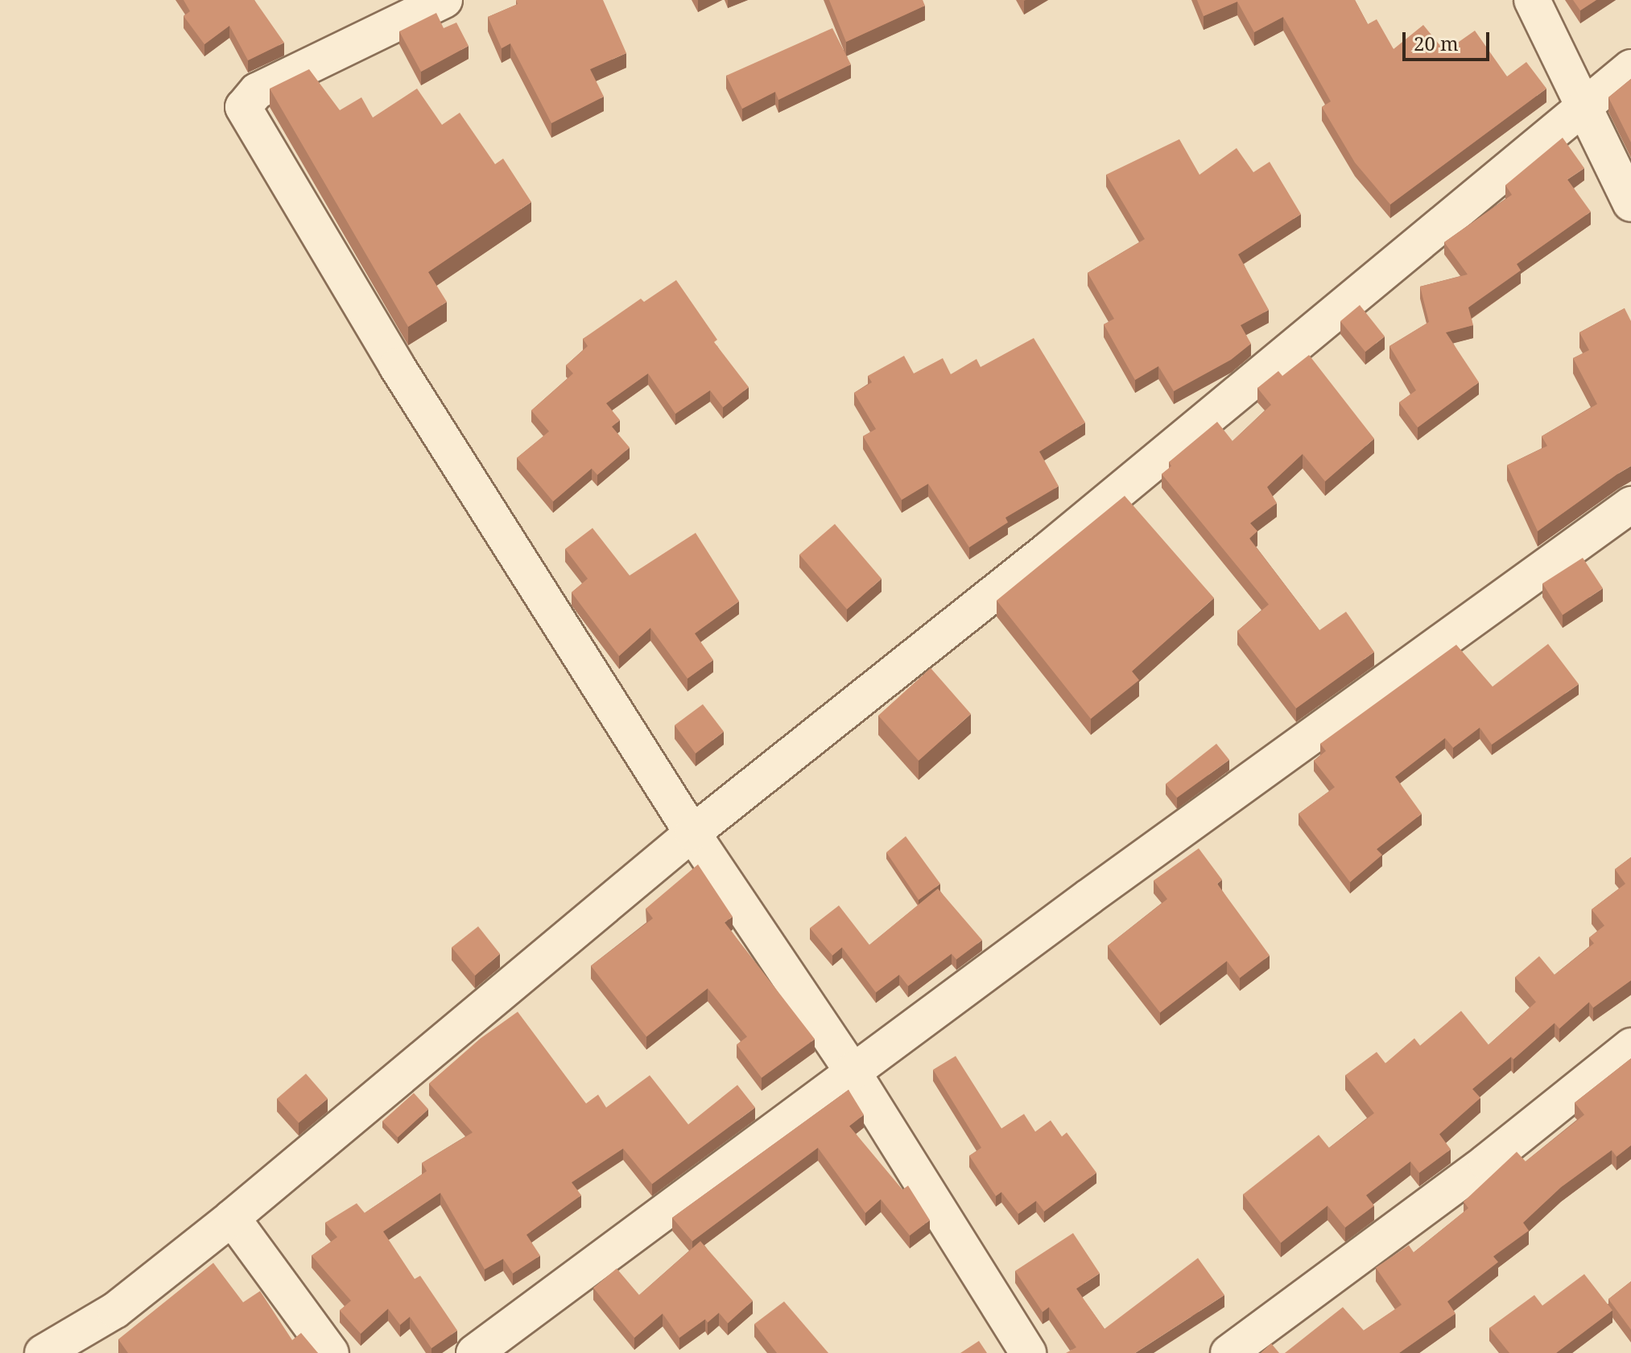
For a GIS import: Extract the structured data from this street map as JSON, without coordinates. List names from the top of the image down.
{
  "scale_bar": "20 m"
}
